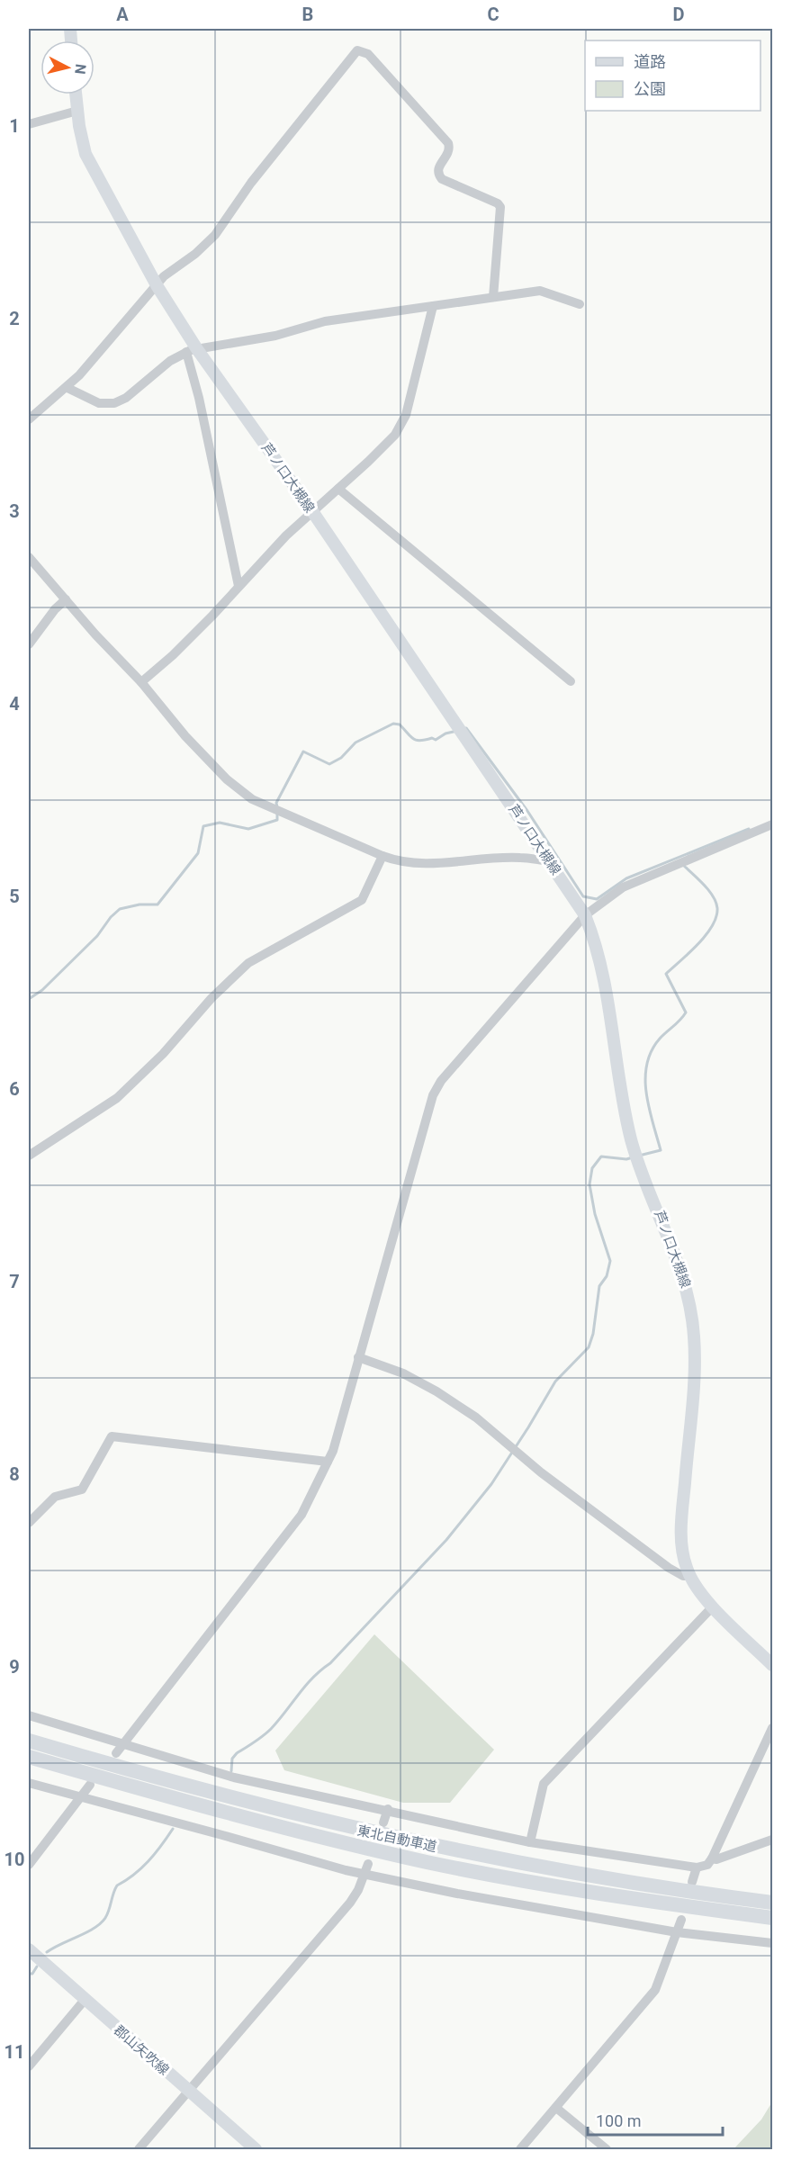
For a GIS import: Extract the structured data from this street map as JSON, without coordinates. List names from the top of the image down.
{
  "streets": {
    "highway": ["東北自動車道"],
    "main road": ["芦ノ口大槻線", "郡山矢吹線"]
  },
  "legend": ["道路", "公園"],
  "scale_bar": "100 m",
  "north": "right",
  "grid": {
    "columns": [
      "A",
      "B",
      "C",
      "D"
    ],
    "rows": [
      "1",
      "2",
      "3",
      "4",
      "5",
      "6",
      "7",
      "8",
      "9",
      "10",
      "11"
    ]
  }
}
